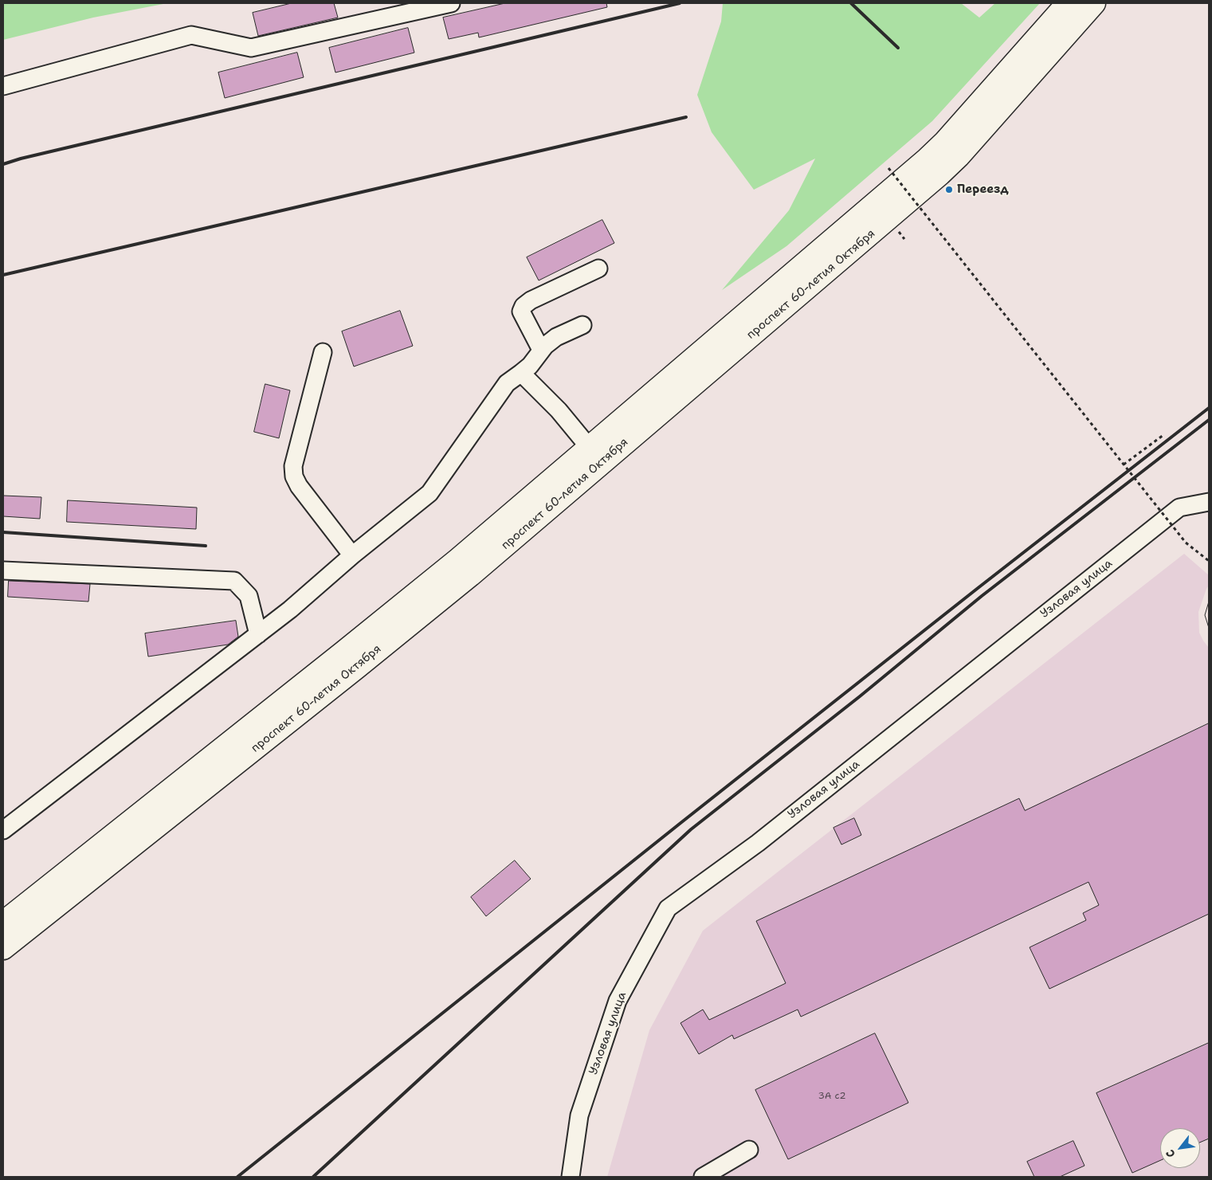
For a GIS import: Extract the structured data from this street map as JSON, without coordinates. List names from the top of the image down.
{
  "streets": {
    "highway": ["проспект 60-летия Октября"],
    "street": ["Узловая улица"]
  },
  "places": ["Переезд"],
  "house_numbers": ["3А с2"],
  "north": "bottom left"
}
